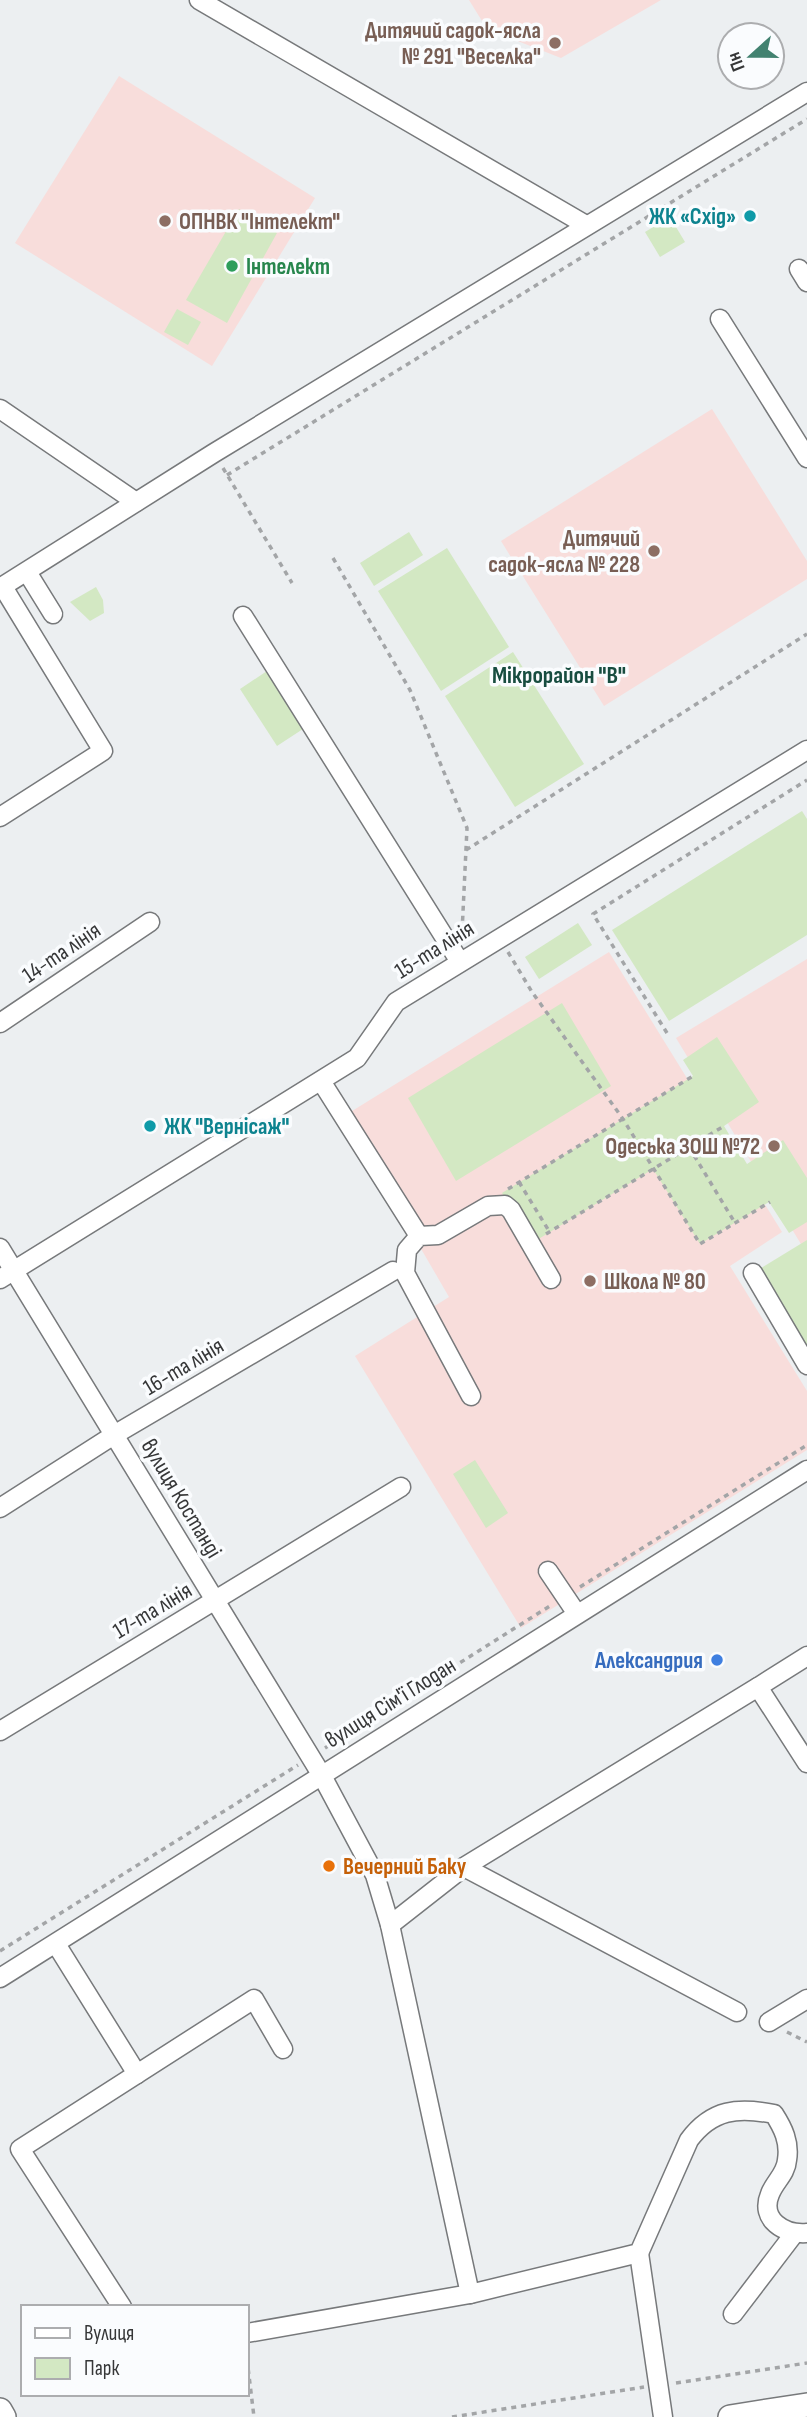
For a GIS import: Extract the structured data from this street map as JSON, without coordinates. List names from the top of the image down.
{
  "streets": {
    "street": [
      "15-та лінія",
      "14-та лінія",
      "16-та лінія",
      "вулиця Костанді",
      "17-та лінія",
      "вулиця Сім'ї Глодан"
    ]
  },
  "crossings": [
    ["15-та лінія", "вулиця Костанді"],
    ["16-та лінія", "вулиця Костанді"],
    ["вулиця Костанді", "17-та лінія"],
    ["вулиця Костанді", "вулиця Сім'ї Глодан"]
  ],
  "districts": ["Мікрорайон \"В\""],
  "places": [
    "Дитячий садок-ясла № 291 \"Веселка\"",
    "ЖК «Схід»",
    "ОПНВК \"Інтелект\"",
    "Інтелект",
    "Дитячий садок-ясла № 228",
    "ЖК \"Вернісаж\"",
    "Одеська ЗОШ №72",
    "Школа № 80",
    "Александрия",
    "Вечерний Баку"
  ],
  "legend": ["Вулиця", "Парк"],
  "north": "left"
}
